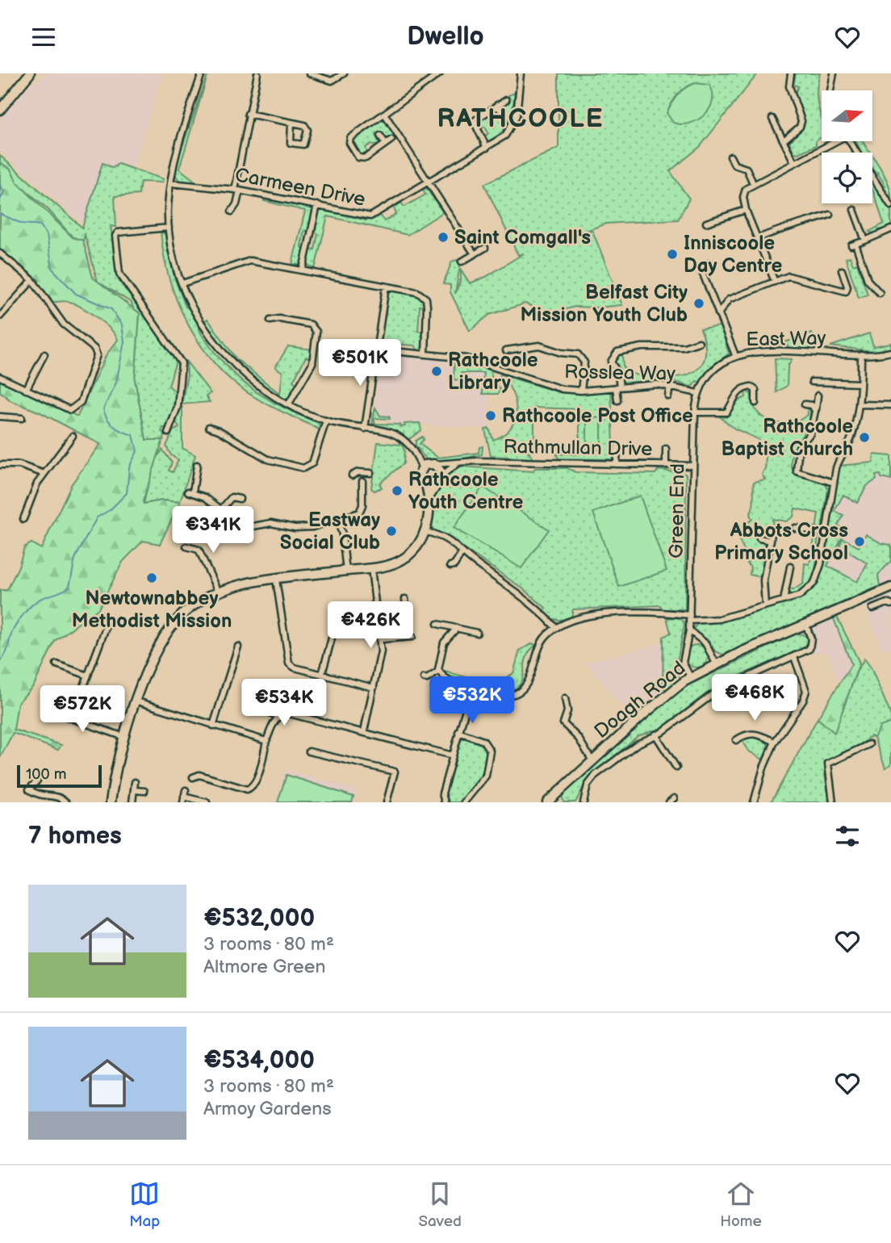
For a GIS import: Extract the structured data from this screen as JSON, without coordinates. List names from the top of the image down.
{
  "streets": {
    "street": [
      "Carmeen Drive",
      "East Way",
      "Rosslea Way",
      "Rathmullan Drive",
      "Green End",
      "Doagh Road"
    ]
  },
  "crossings": [
    ["East Way", "Rosslea Way"],
    ["East Way", "Green End"],
    ["Rosslea Way", "Green End"],
    ["Rathmullan Drive", "Green End"],
    ["Green End", "Doagh Road"]
  ],
  "districts": ["RATHCOOLE"],
  "places": [
    "Saint Comgall's",
    "Inniscoole Day Centre",
    "Belfast City Mission Youth Club",
    "Rathcoole Library",
    "Rathcoole Post Office",
    "Rathcoole Baptist Church",
    "Rathcoole Youth Centre",
    "Eastway Social Club",
    "Abbots Cross Primary School",
    "Newtownabbey Methodist Mission"
  ],
  "scale_bar": "100 m",
  "north": "right",
  "page": {
    "header": "Dwello",
    "price": [
      "€501K",
      "€341K",
      "€426K",
      "€468K",
      "€532K",
      "€534K",
      "€572K"
    ],
    "scale": "100 m",
    "heading": "7 homes",
    "list": [
      {
        "name": "€532,000",
        "note": "3 rooms · 80 m² · Altmore Green"
      },
      {
        "name": "€534,000",
        "note": "3 rooms · 80 m² · Armoy Gardens"
      }
    ],
    "tabs": ["Map", "Saved", "Home"]
  }
}
